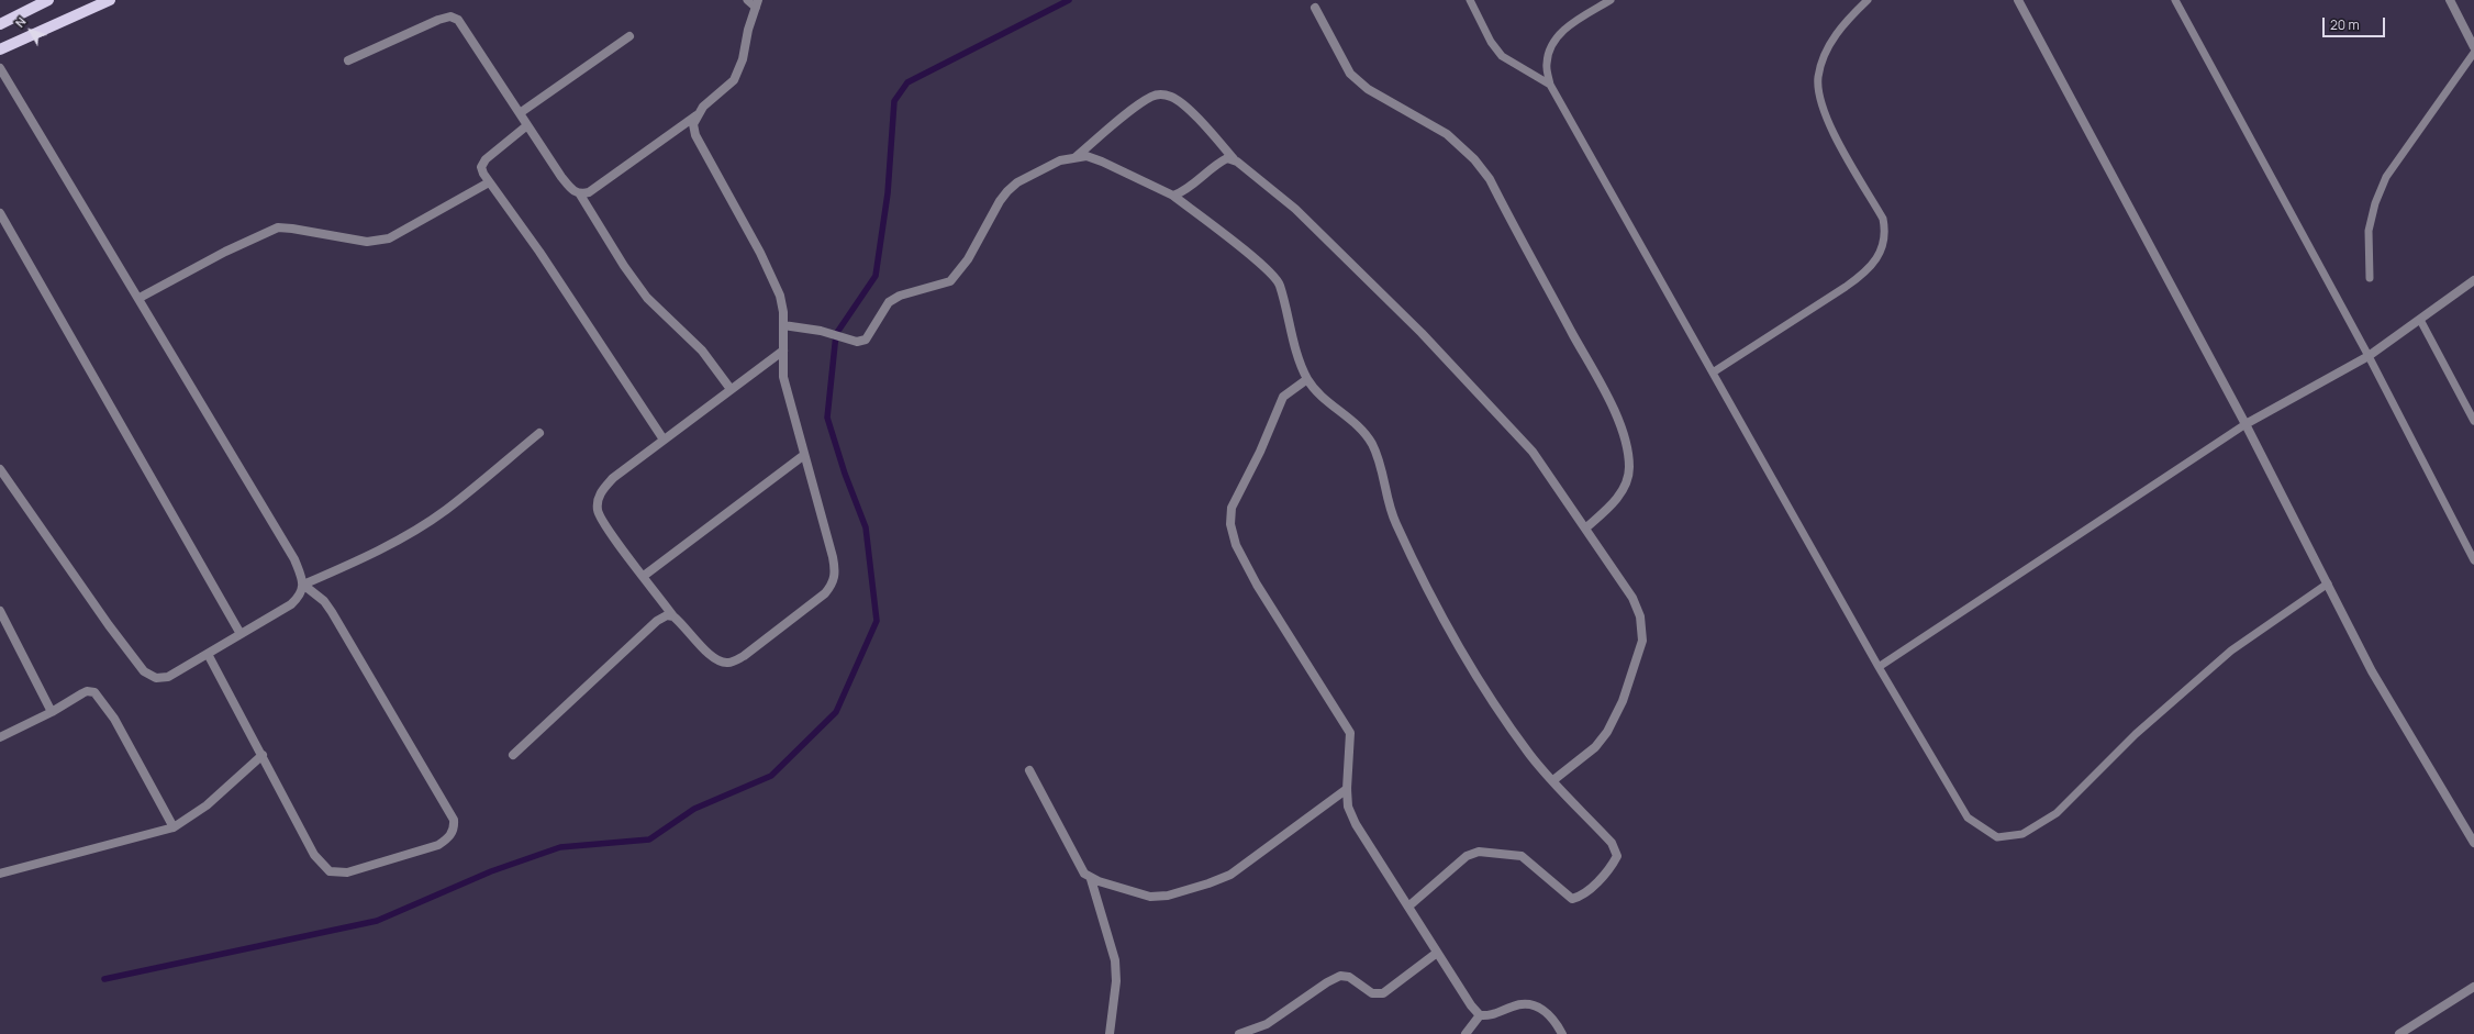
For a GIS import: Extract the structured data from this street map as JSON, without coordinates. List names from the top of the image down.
{
  "scale_bar": "20 m",
  "north": "top left"
}
